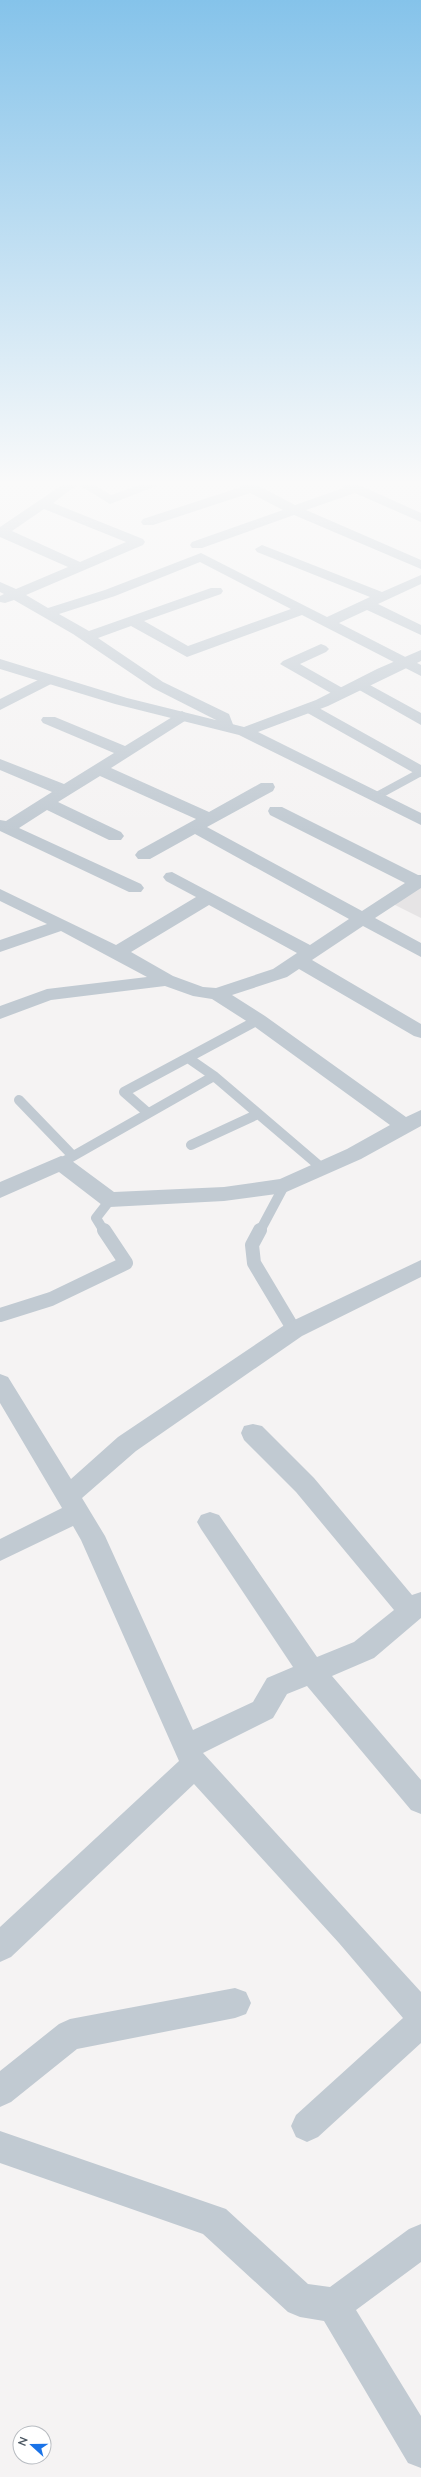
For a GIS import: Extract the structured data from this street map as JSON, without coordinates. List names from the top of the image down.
{
  "north": "left"
}
